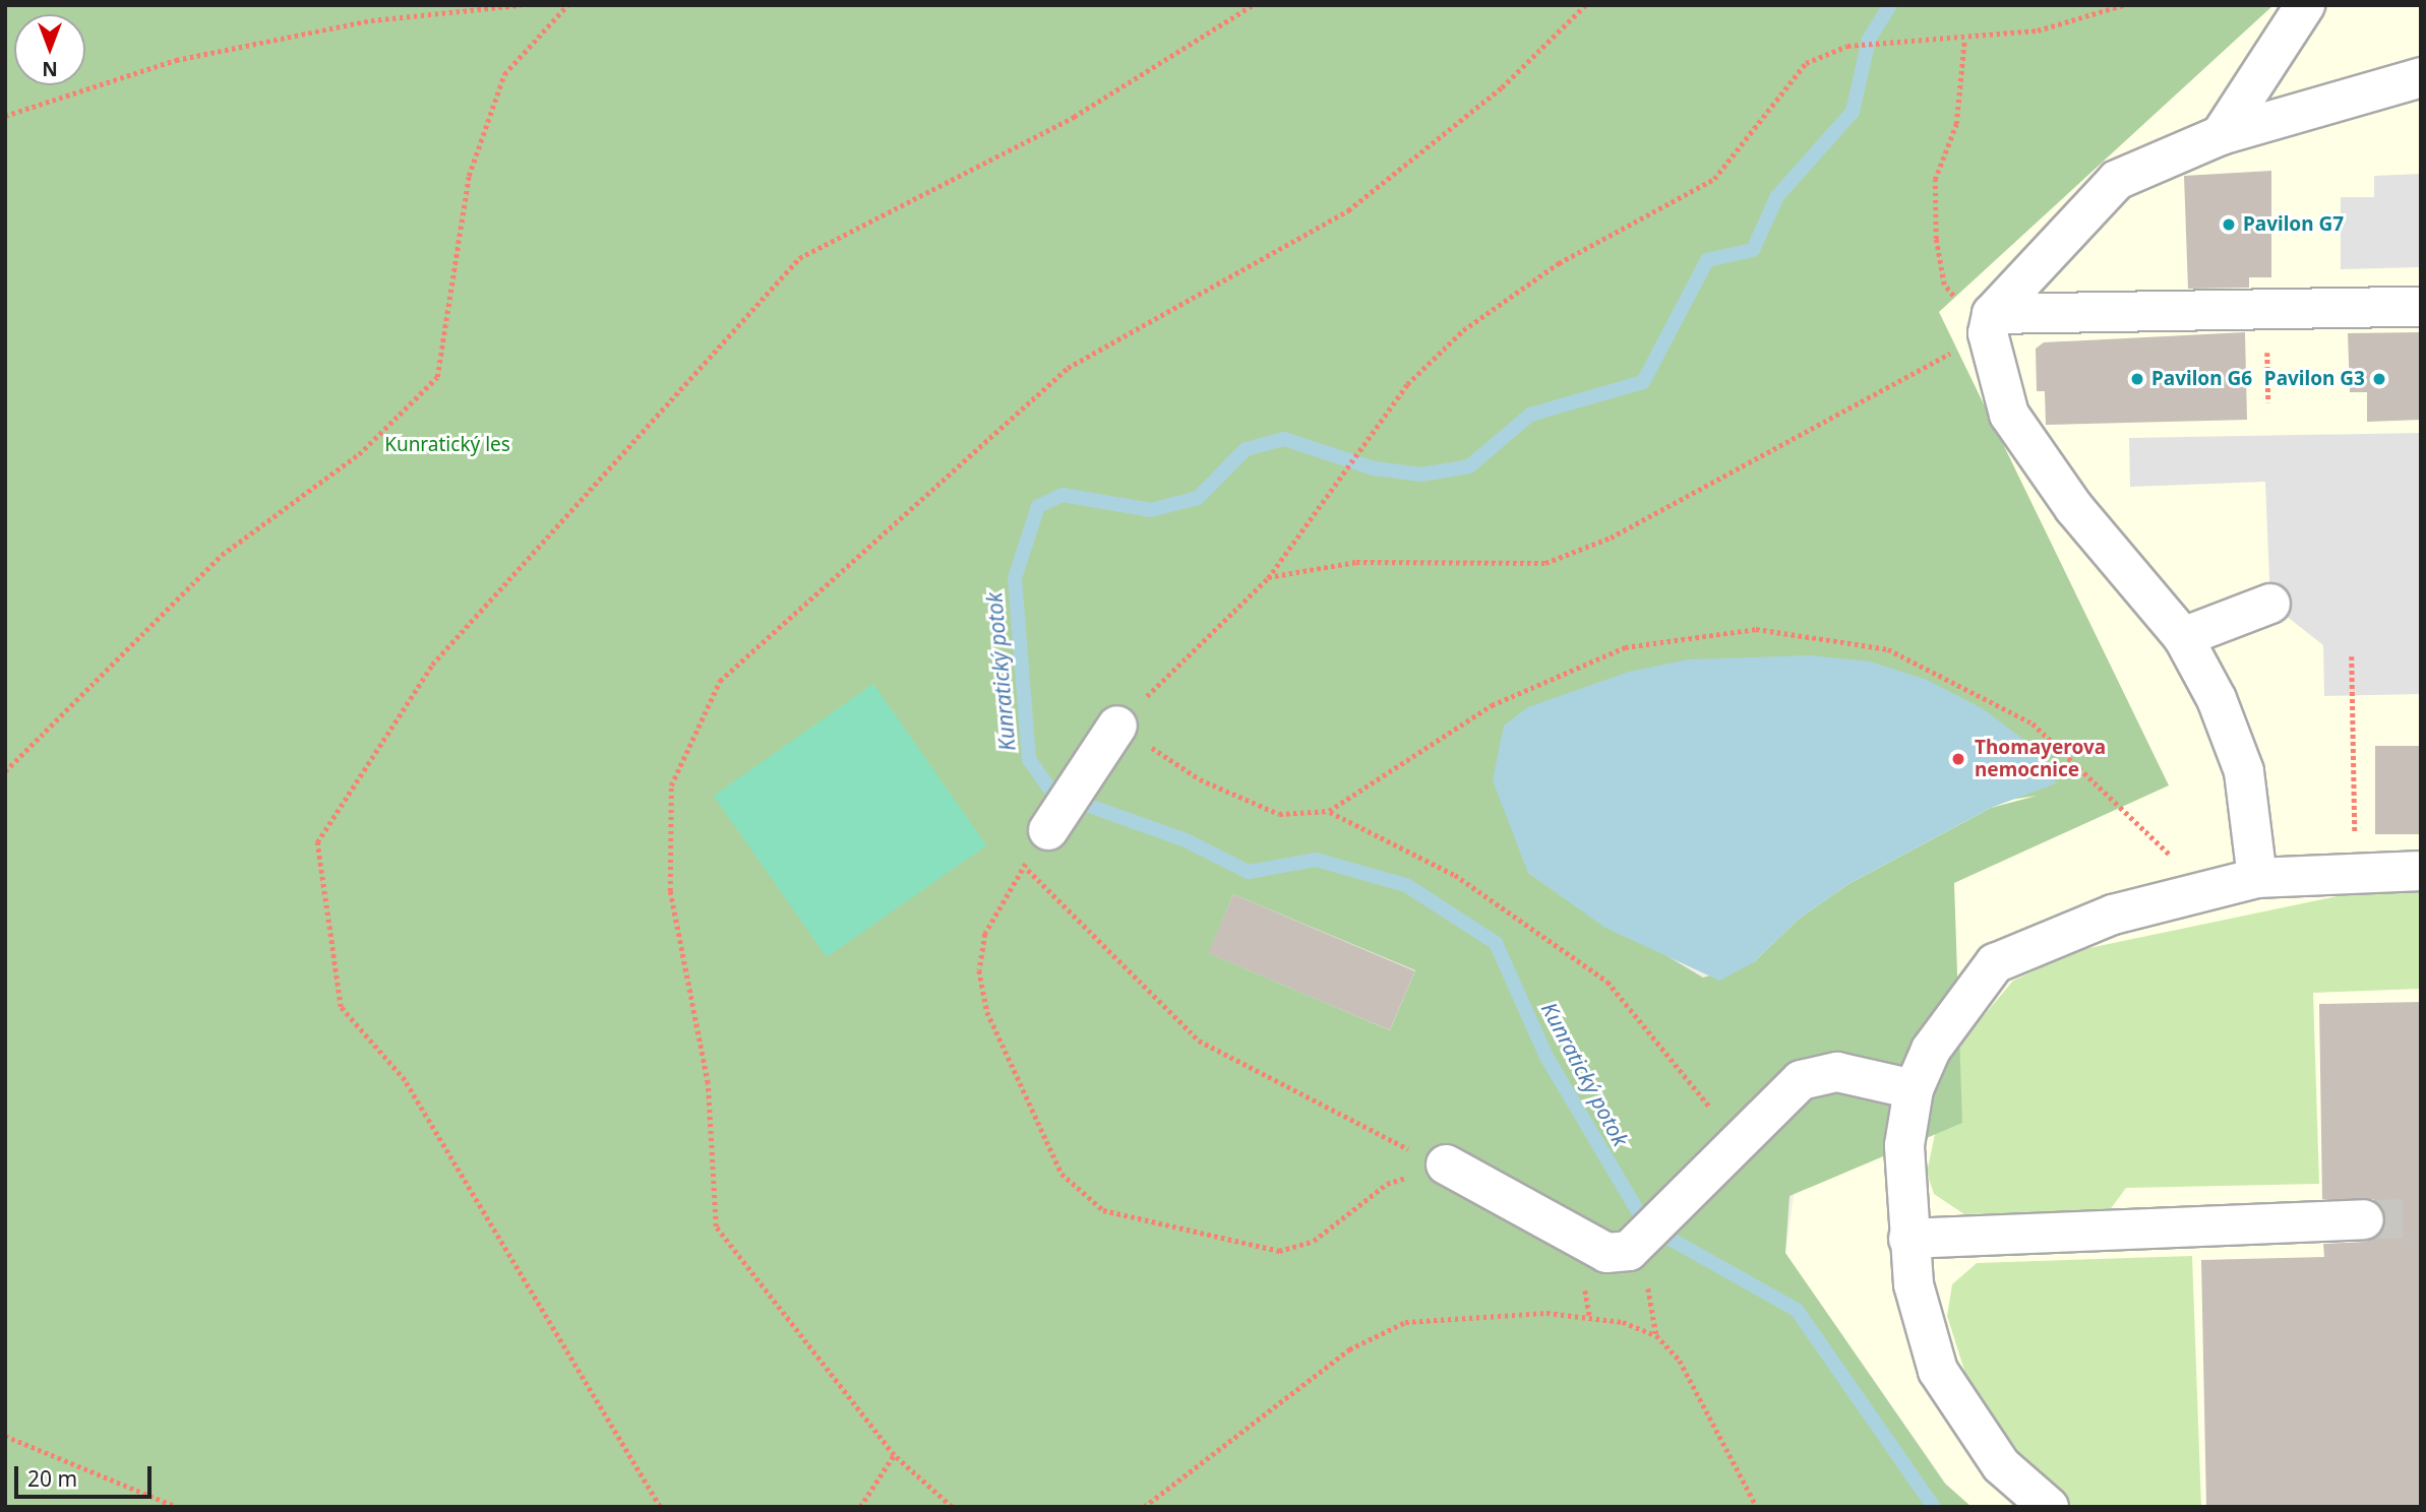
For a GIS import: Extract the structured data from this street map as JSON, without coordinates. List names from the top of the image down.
{
  "water": ["Kunratický potok"],
  "parks": ["Kunratický les"],
  "places": [
    "Pavilon G7",
    "Pavilon G6",
    "Pavilon G3",
    "Thomayerova nemocnice"
  ],
  "scale_bar": "20 m",
  "north": "bottom"
}
